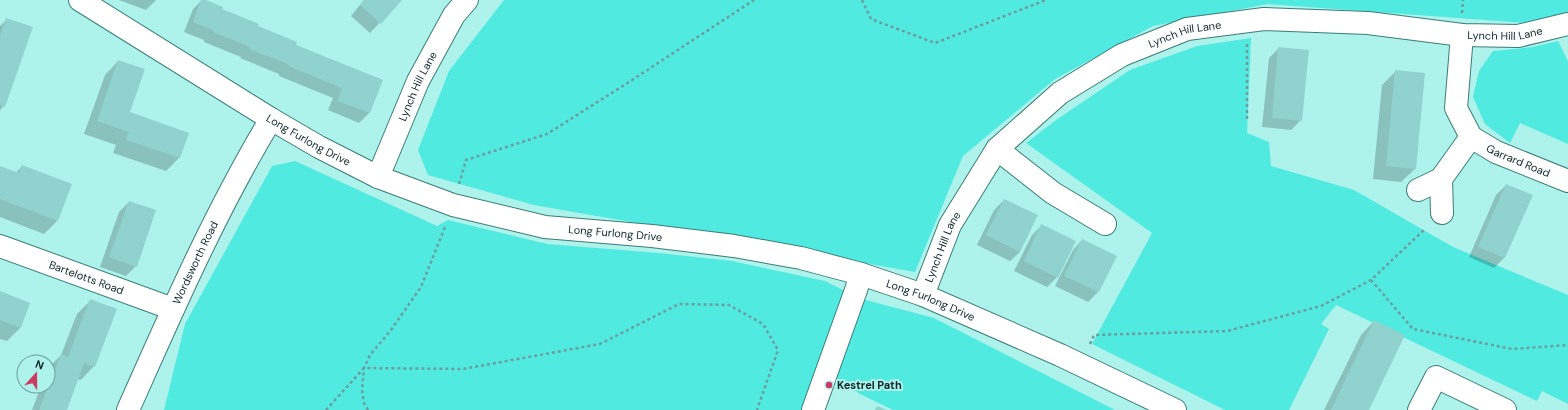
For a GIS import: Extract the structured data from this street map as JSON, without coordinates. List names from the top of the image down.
{
  "streets": {
    "street": [
      "Lynch Hill Lane",
      "Long Furlong Drive",
      "Garrard Road",
      "Wordsworth Road",
      "Bartelotts Road"
    ]
  },
  "crossings": [
    ["Lynch Hill Lane", "Long Furlong Drive"],
    ["Long Furlong Drive", "Wordsworth Road"],
    ["Wordsworth Road", "Bartelotts Road"]
  ],
  "places": ["Kestrel Path"],
  "north": "top"
}
